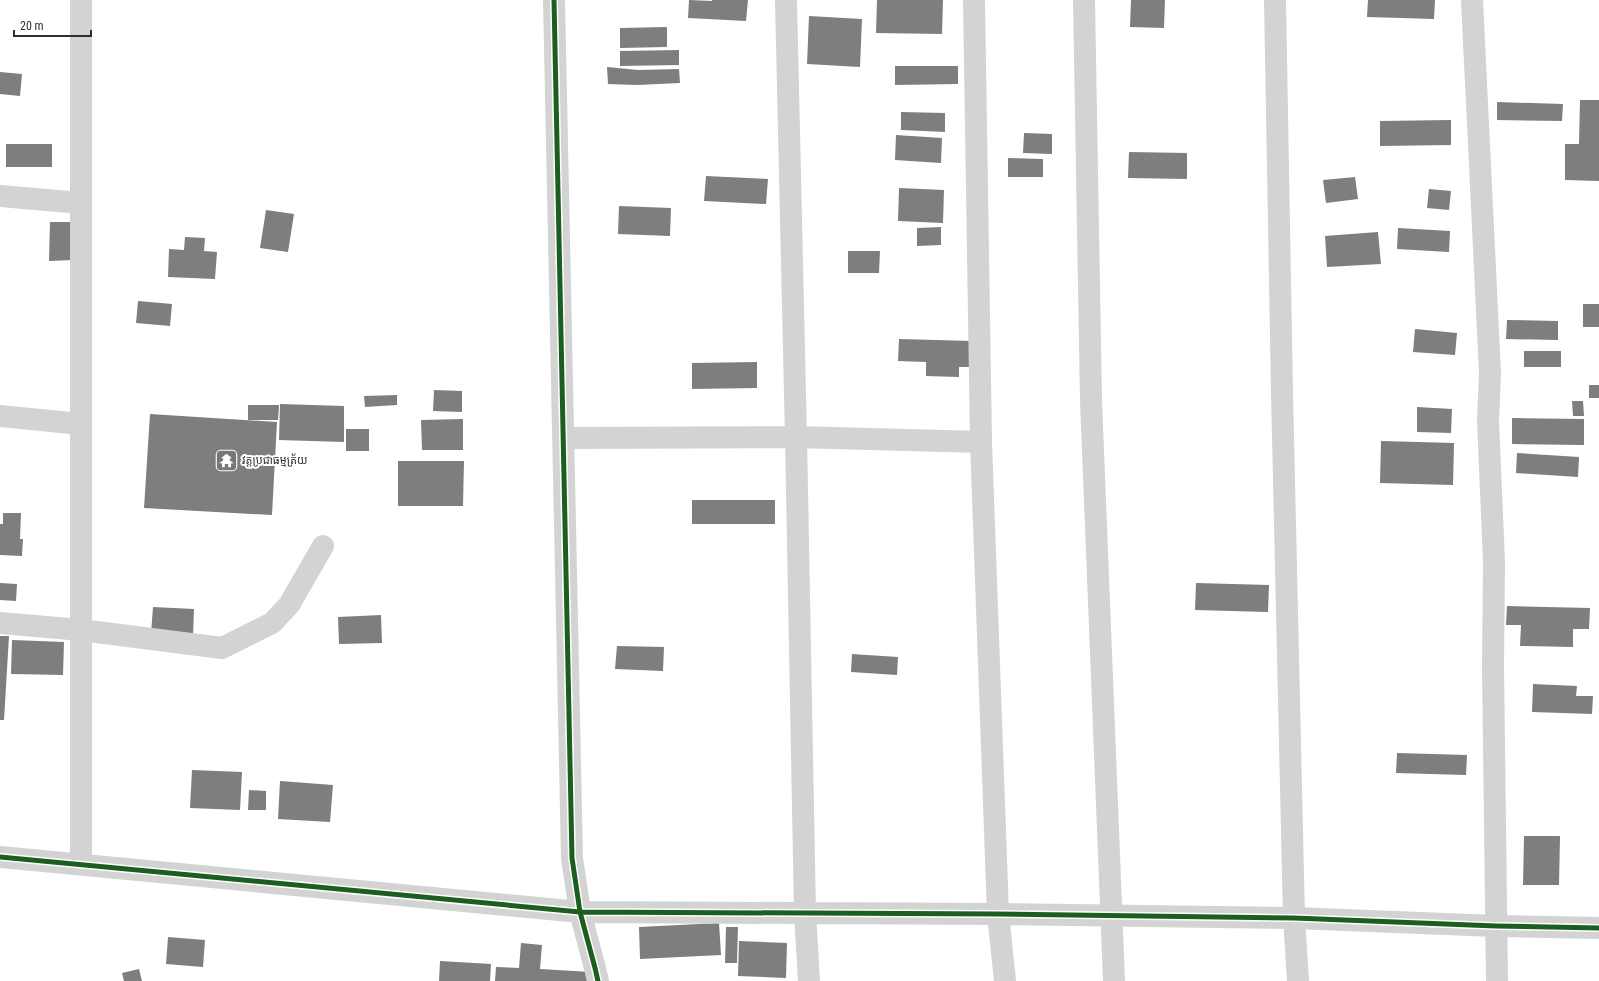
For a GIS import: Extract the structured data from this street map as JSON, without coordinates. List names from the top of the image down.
{
  "places": {
    "temple": ["វត្តប្រជាធម្មត្រ័យ"]
  },
  "scale_bar": "20 m"
}
